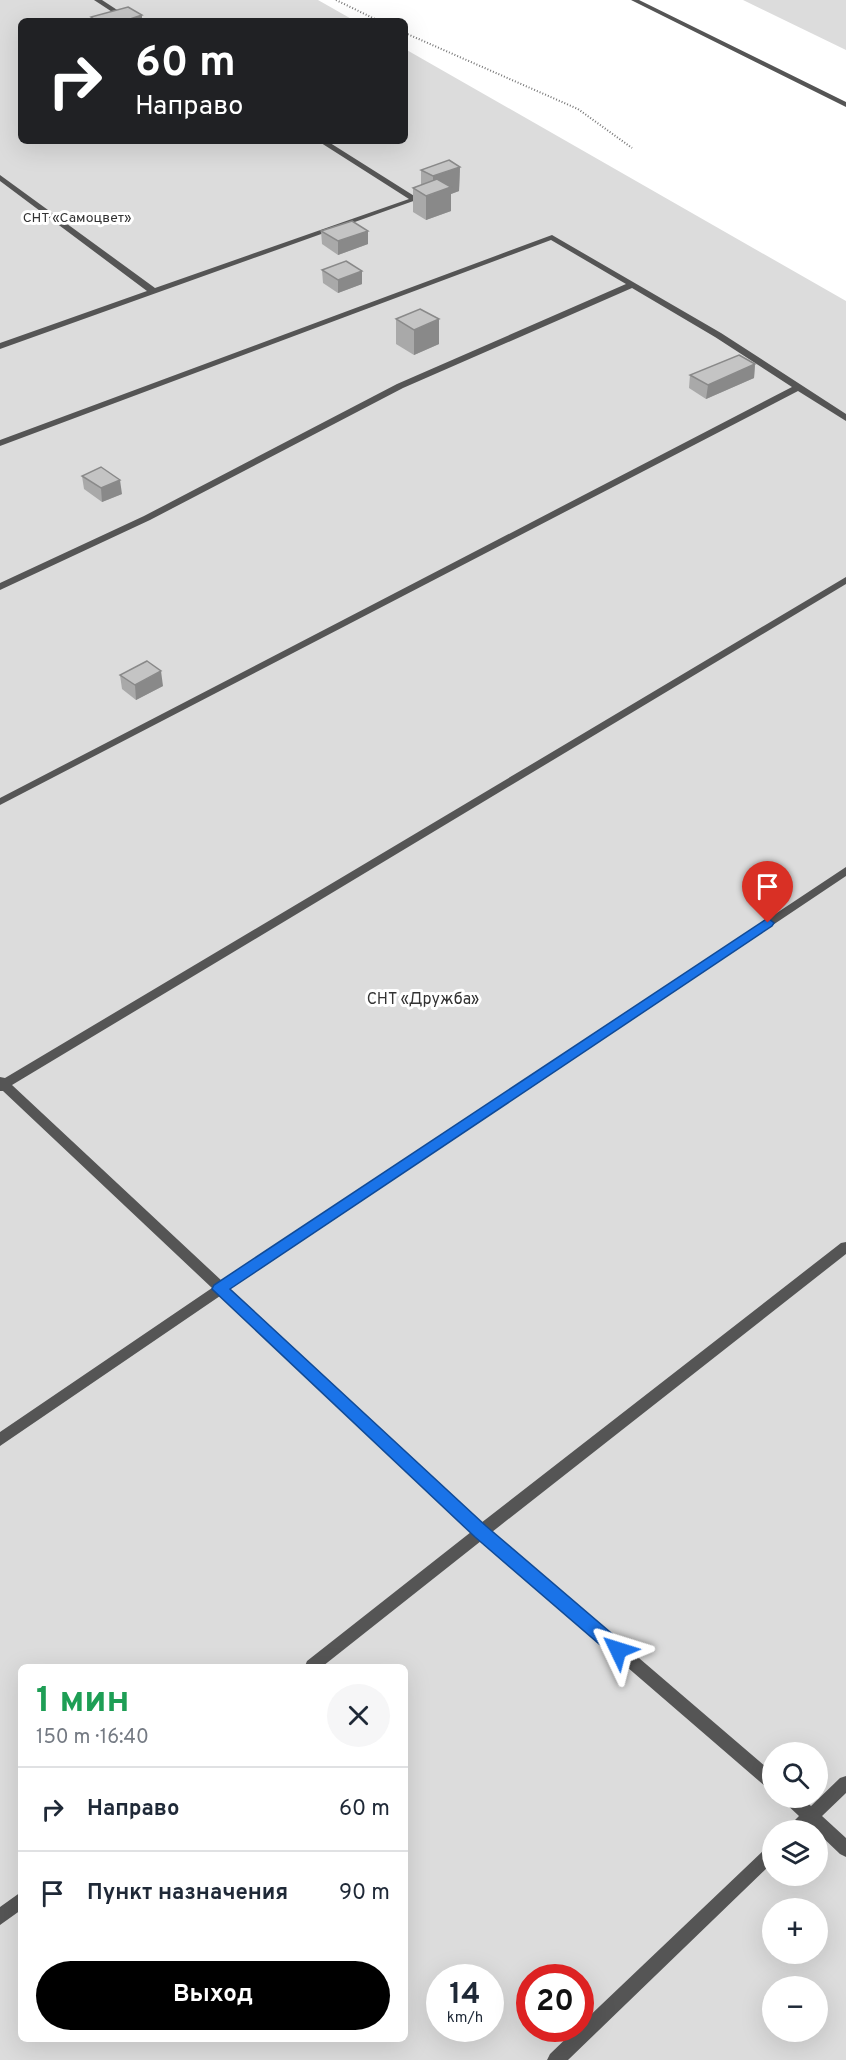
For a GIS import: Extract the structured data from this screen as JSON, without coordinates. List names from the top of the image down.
{
  "parks": ["СНТ «Самоцвет»", "СНТ «Дружба»"],
  "page": {
    "turn": ["60 m", "Направо"],
    "heading": ["1 мин", "150 m · 16:40"],
    "map_buttons": ["+", "−"],
    "list": [
      {
        "name": "Направо",
        "value": "60 m"
      },
      {
        "name": "Пункт назначения",
        "value": "90 m"
      }
    ],
    "buttons": "Выход",
    "speed": "14 km/h",
    "limit": "20"
  }
}
